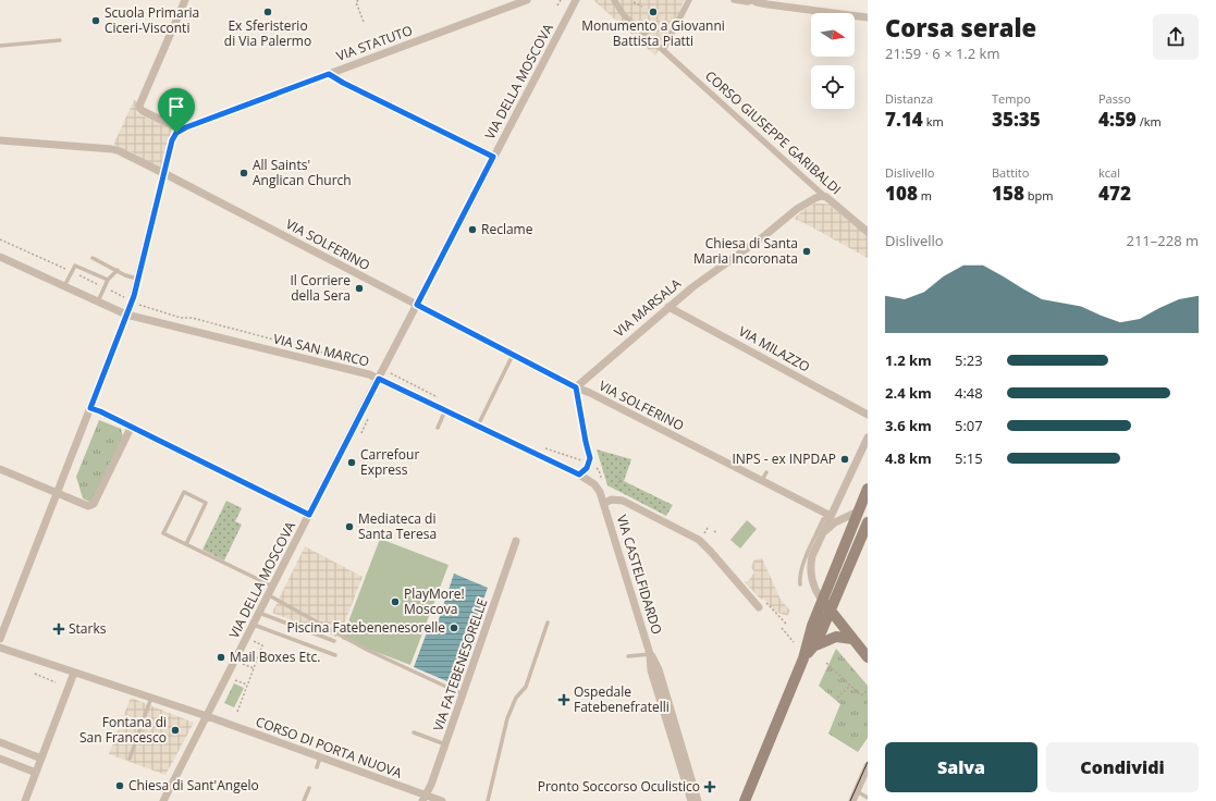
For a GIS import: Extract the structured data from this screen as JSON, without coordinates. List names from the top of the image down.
{
  "streets": {
    "street": [
      "VIA STATUTO",
      "VIA DELLA MOSCOVA",
      "CORSO GIUSEPPE GARIBALDI",
      "VIA SOLFERINO",
      "VIA MARSALA",
      "VIA MILAZZO",
      "VIA SAN MARCO",
      "VIA CASTELFIDARDO",
      "VIA FATEBENESORELLE",
      "CORSO DI PORTA NUOVA"
    ]
  },
  "crossings": [
    ["VIA DELLA MOSCOVA", "VIA SOLFERINO"],
    ["VIA DELLA MOSCOVA", "VIA SAN MARCO"],
    ["VIA DELLA MOSCOVA", "CORSO DI PORTA NUOVA"],
    ["CORSO GIUSEPPE GARIBALDI", "VIA MARSALA"],
    ["VIA SOLFERINO", "VIA MARSALA"],
    ["VIA MARSALA", "VIA MILAZZO"],
    ["VIA SAN MARCO", "VIA CASTELFIDARDO"],
    ["VIA FATEBENESORELLE", "CORSO DI PORTA NUOVA"]
  ],
  "places": {
    "other": [
      "Ex Sferisterio di Via Palermo",
      "Monumento a Giovanni Battista Piatti",
      "Scuola Primaria Ciceri-Visconti",
      "All Saints' Anglican Church",
      "Reclame",
      "Chiesa di Santa Maria Incoronata",
      "Il Corriere della Sera",
      "INPS - ex INPDAP",
      "Carrefour Express",
      "Mediateca di Santa Teresa",
      "PlayMore! Moscova",
      "Piscina Fatebenenesorelle",
      "Mail Boxes Etc.",
      "Fontana di San Francesco",
      "Chiesa di Sant'Angelo"
    ],
    "health": ["Starks", "Ospedale Fatebenefratelli", "Pronto Soccorso Oculistico"]
  },
  "north": "right",
  "page": {
    "heading": ["Corsa serale", "21:59 · 6 × 1.2 km"],
    "stats": [
      ["Distanza", "7.14 km"],
      ["Tempo", "35:35"],
      ["Passo", "4:59 /km"],
      ["Dislivello", "108 m"],
      ["Battito", "158 bpm"],
      ["kcal", "472"]
    ],
    "chart": ["Dislivello", "211–228 m"],
    "list": [
      {
        "name": "1.2 km",
        "note": "5:23"
      },
      {
        "name": "2.4 km",
        "note": "4:48"
      },
      {
        "name": "3.6 km",
        "note": "5:07"
      },
      {
        "name": "4.8 km",
        "note": "5:15"
      }
    ],
    "buttons": ["Salva", "Condividi"]
  }
}
